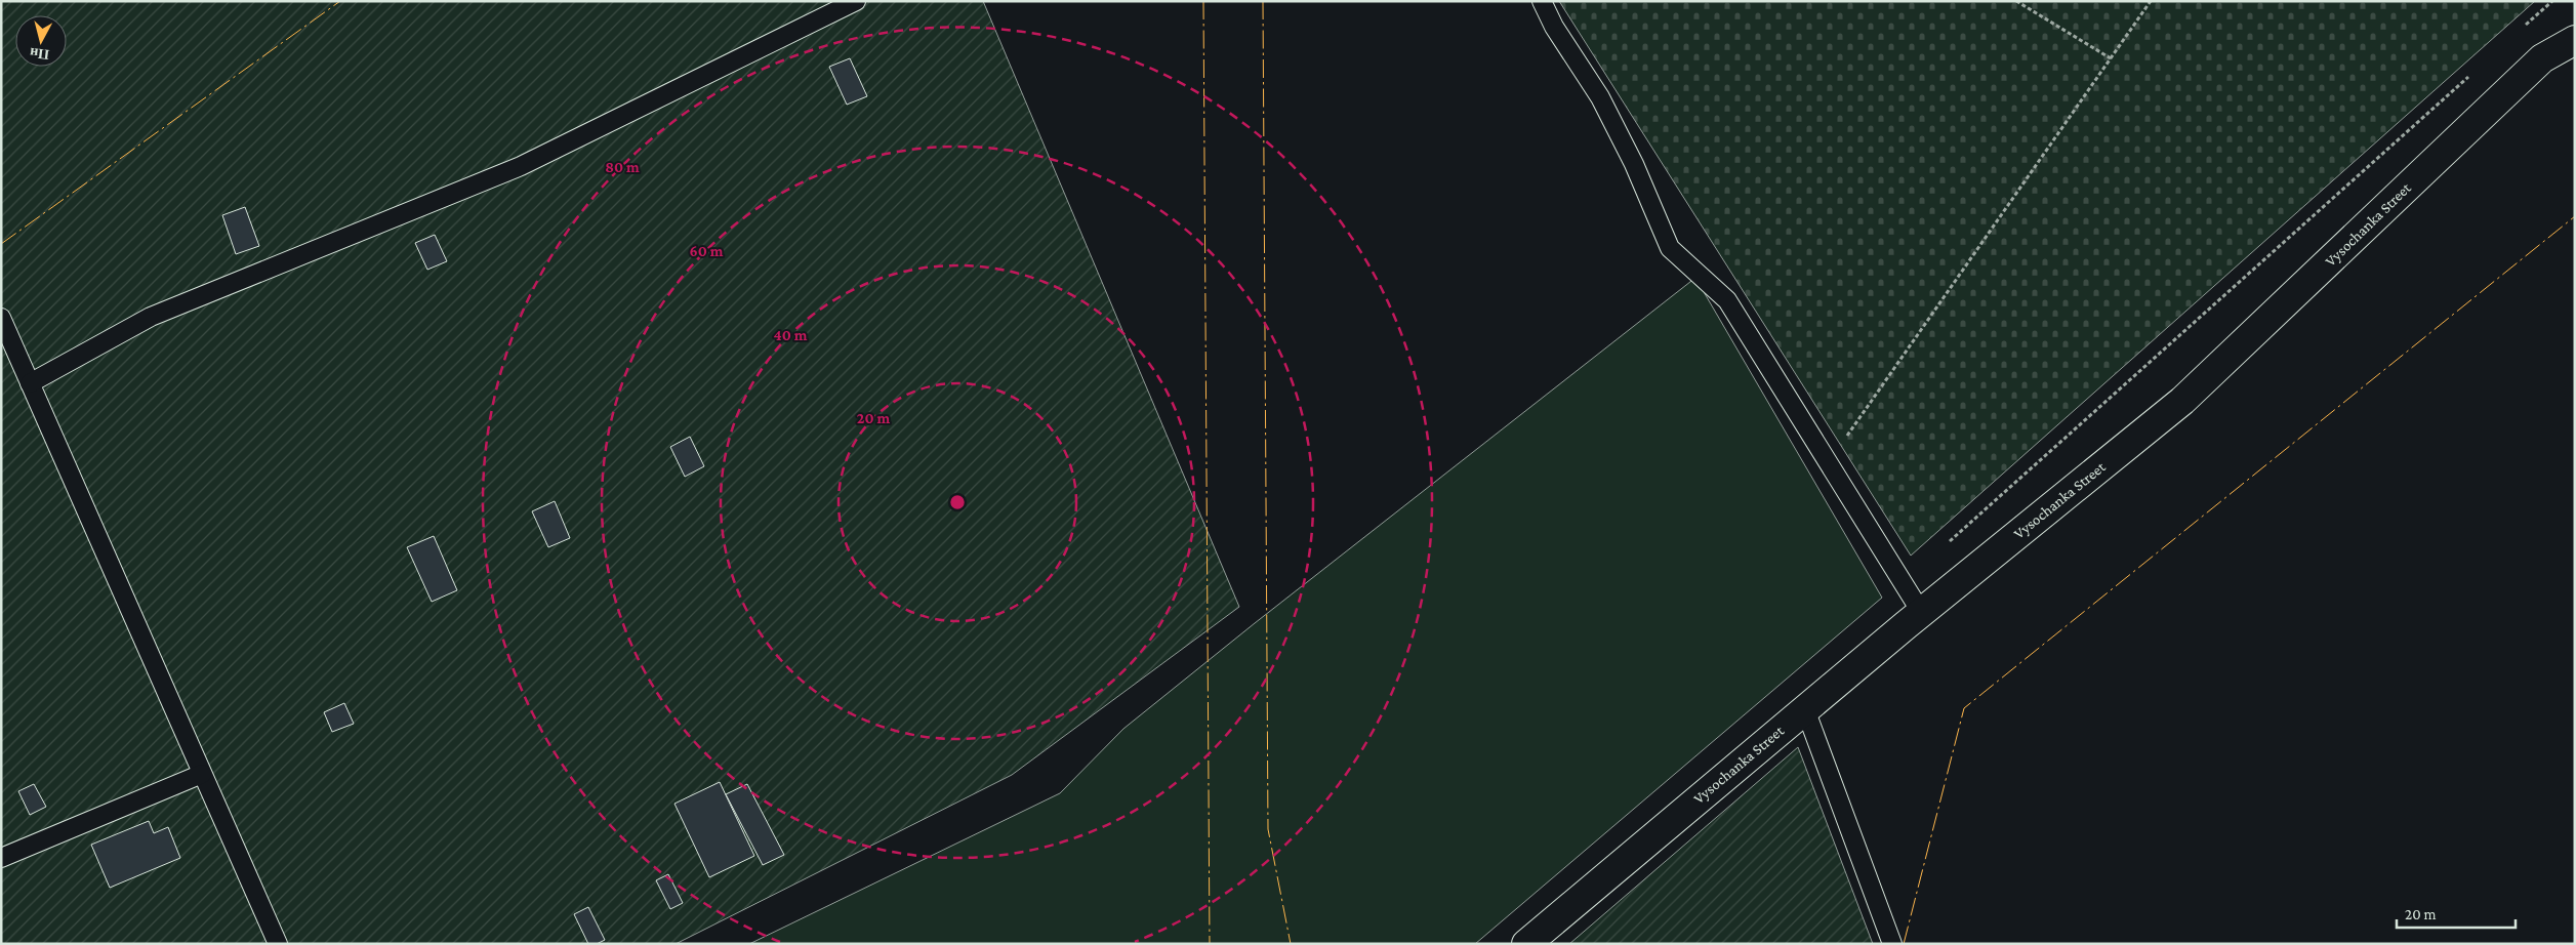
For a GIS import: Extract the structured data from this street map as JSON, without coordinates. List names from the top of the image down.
{
  "streets": {
    "street": ["Vysochanka Street"]
  },
  "scale_bar": "20 m",
  "north": "bottom",
  "rings": [
    "80 m",
    "60 m",
    "40 m",
    "20 m"
  ]
}
